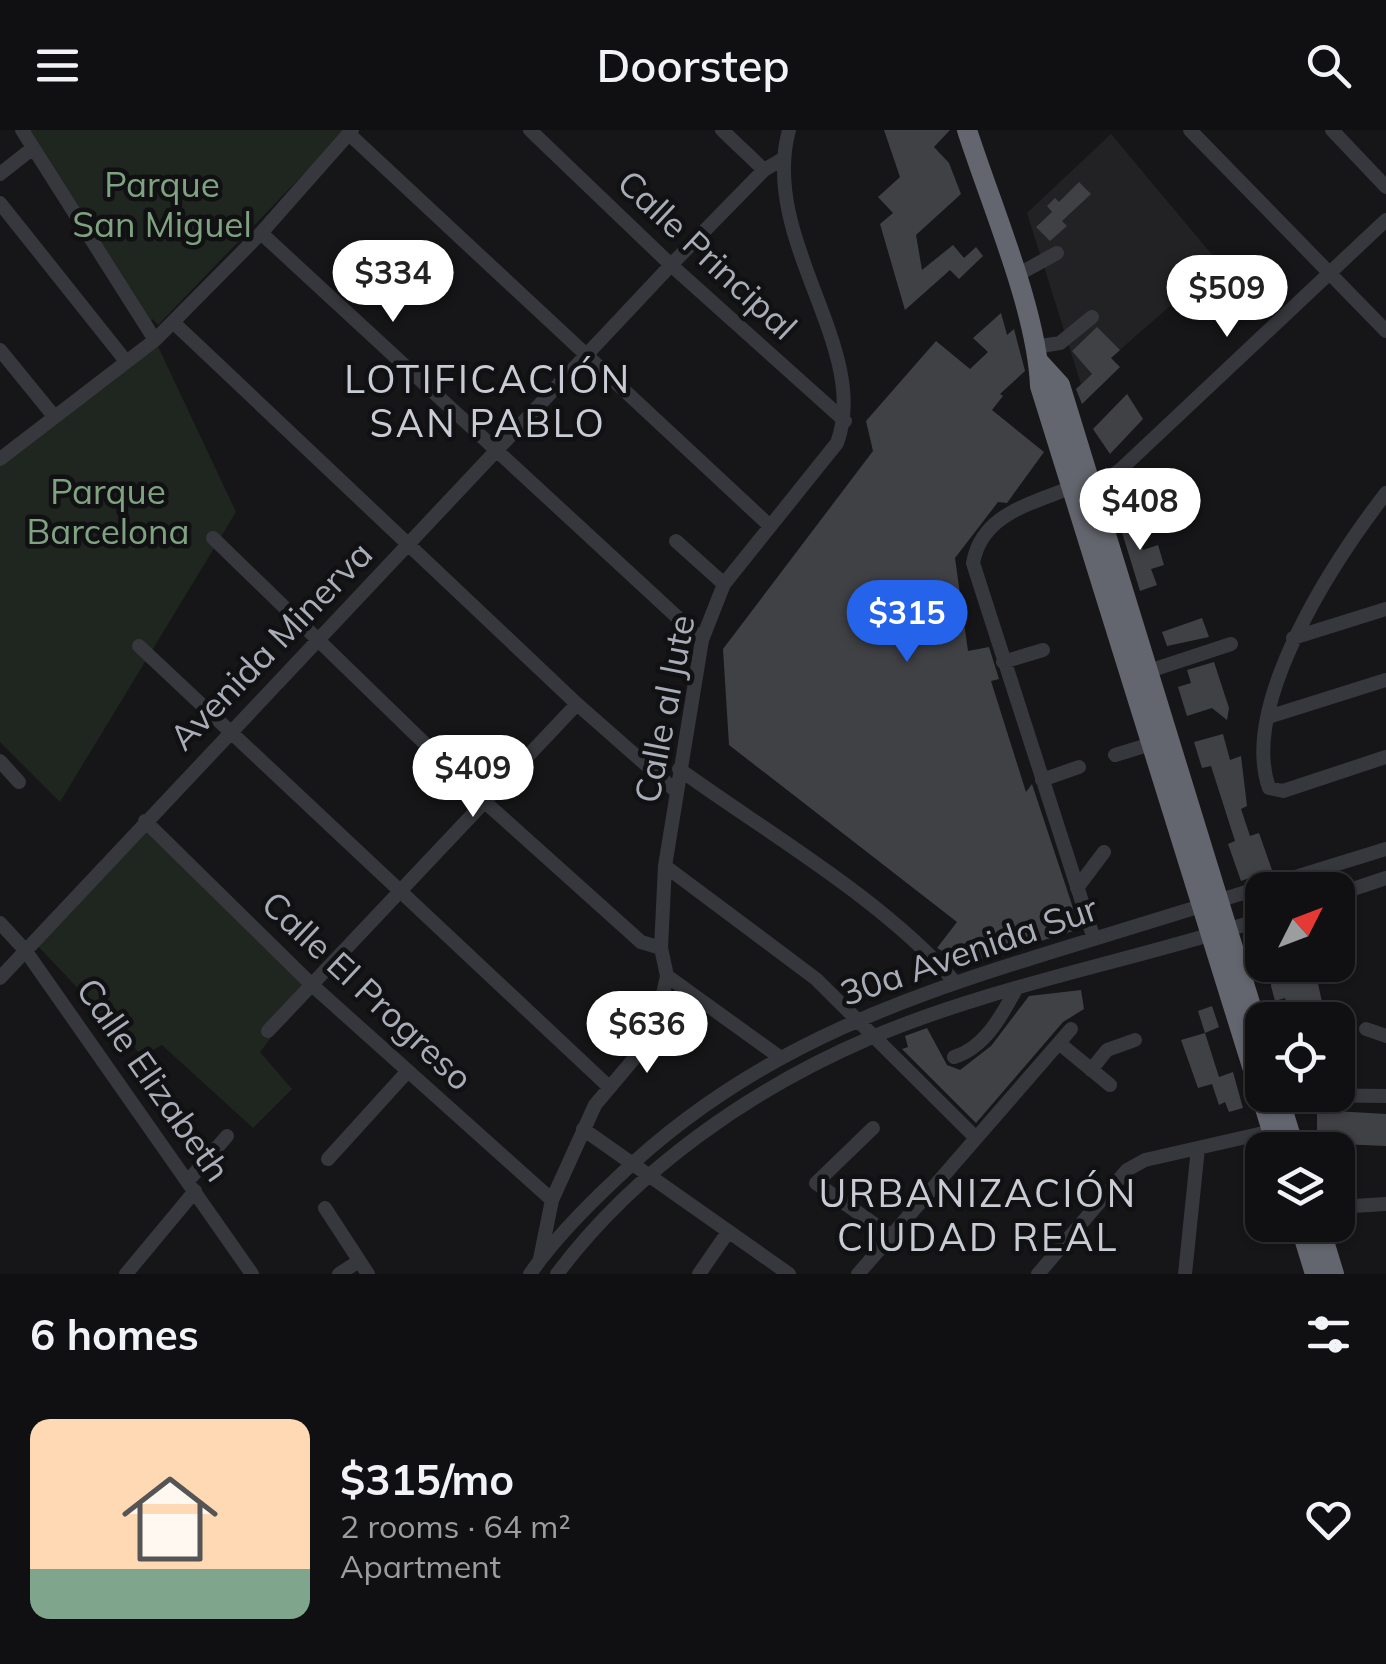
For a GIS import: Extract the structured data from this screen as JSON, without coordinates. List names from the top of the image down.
{
  "streets": {
    "street": [
      "Calle Principal",
      "Avenida Minerva",
      "Calle al Jute",
      "30a Avenida Sur",
      "Calle El Progreso",
      "Calle Elizabeth"
    ]
  },
  "crossings": [
    ["Calle Principal", "Avenida Minerva"],
    ["Calle Principal", "Calle al Jute"],
    ["Avenida Minerva", "Calle El Progreso"],
    ["Avenida Minerva", "Calle Elizabeth"],
    ["Calle al Jute", "30a Avenida Sur"],
    ["Calle al Jute", "Calle El Progreso"]
  ],
  "districts": ["LOTIFICACIÓN SAN PABLO", "URBANIZACIÓN CIUDAD REAL"],
  "parks": ["Parque San Miguel", "Parque Barcelona"],
  "north": "top right",
  "page": {
    "header": "Doorstep",
    "price": [
      "$334",
      "$509",
      "$408",
      "$315",
      "$409",
      "$636"
    ],
    "heading": "6 homes",
    "list": [
      {
        "name": "$315/mo",
        "note": "2 rooms · 64 m² · Apartment"
      }
    ]
  }
}
